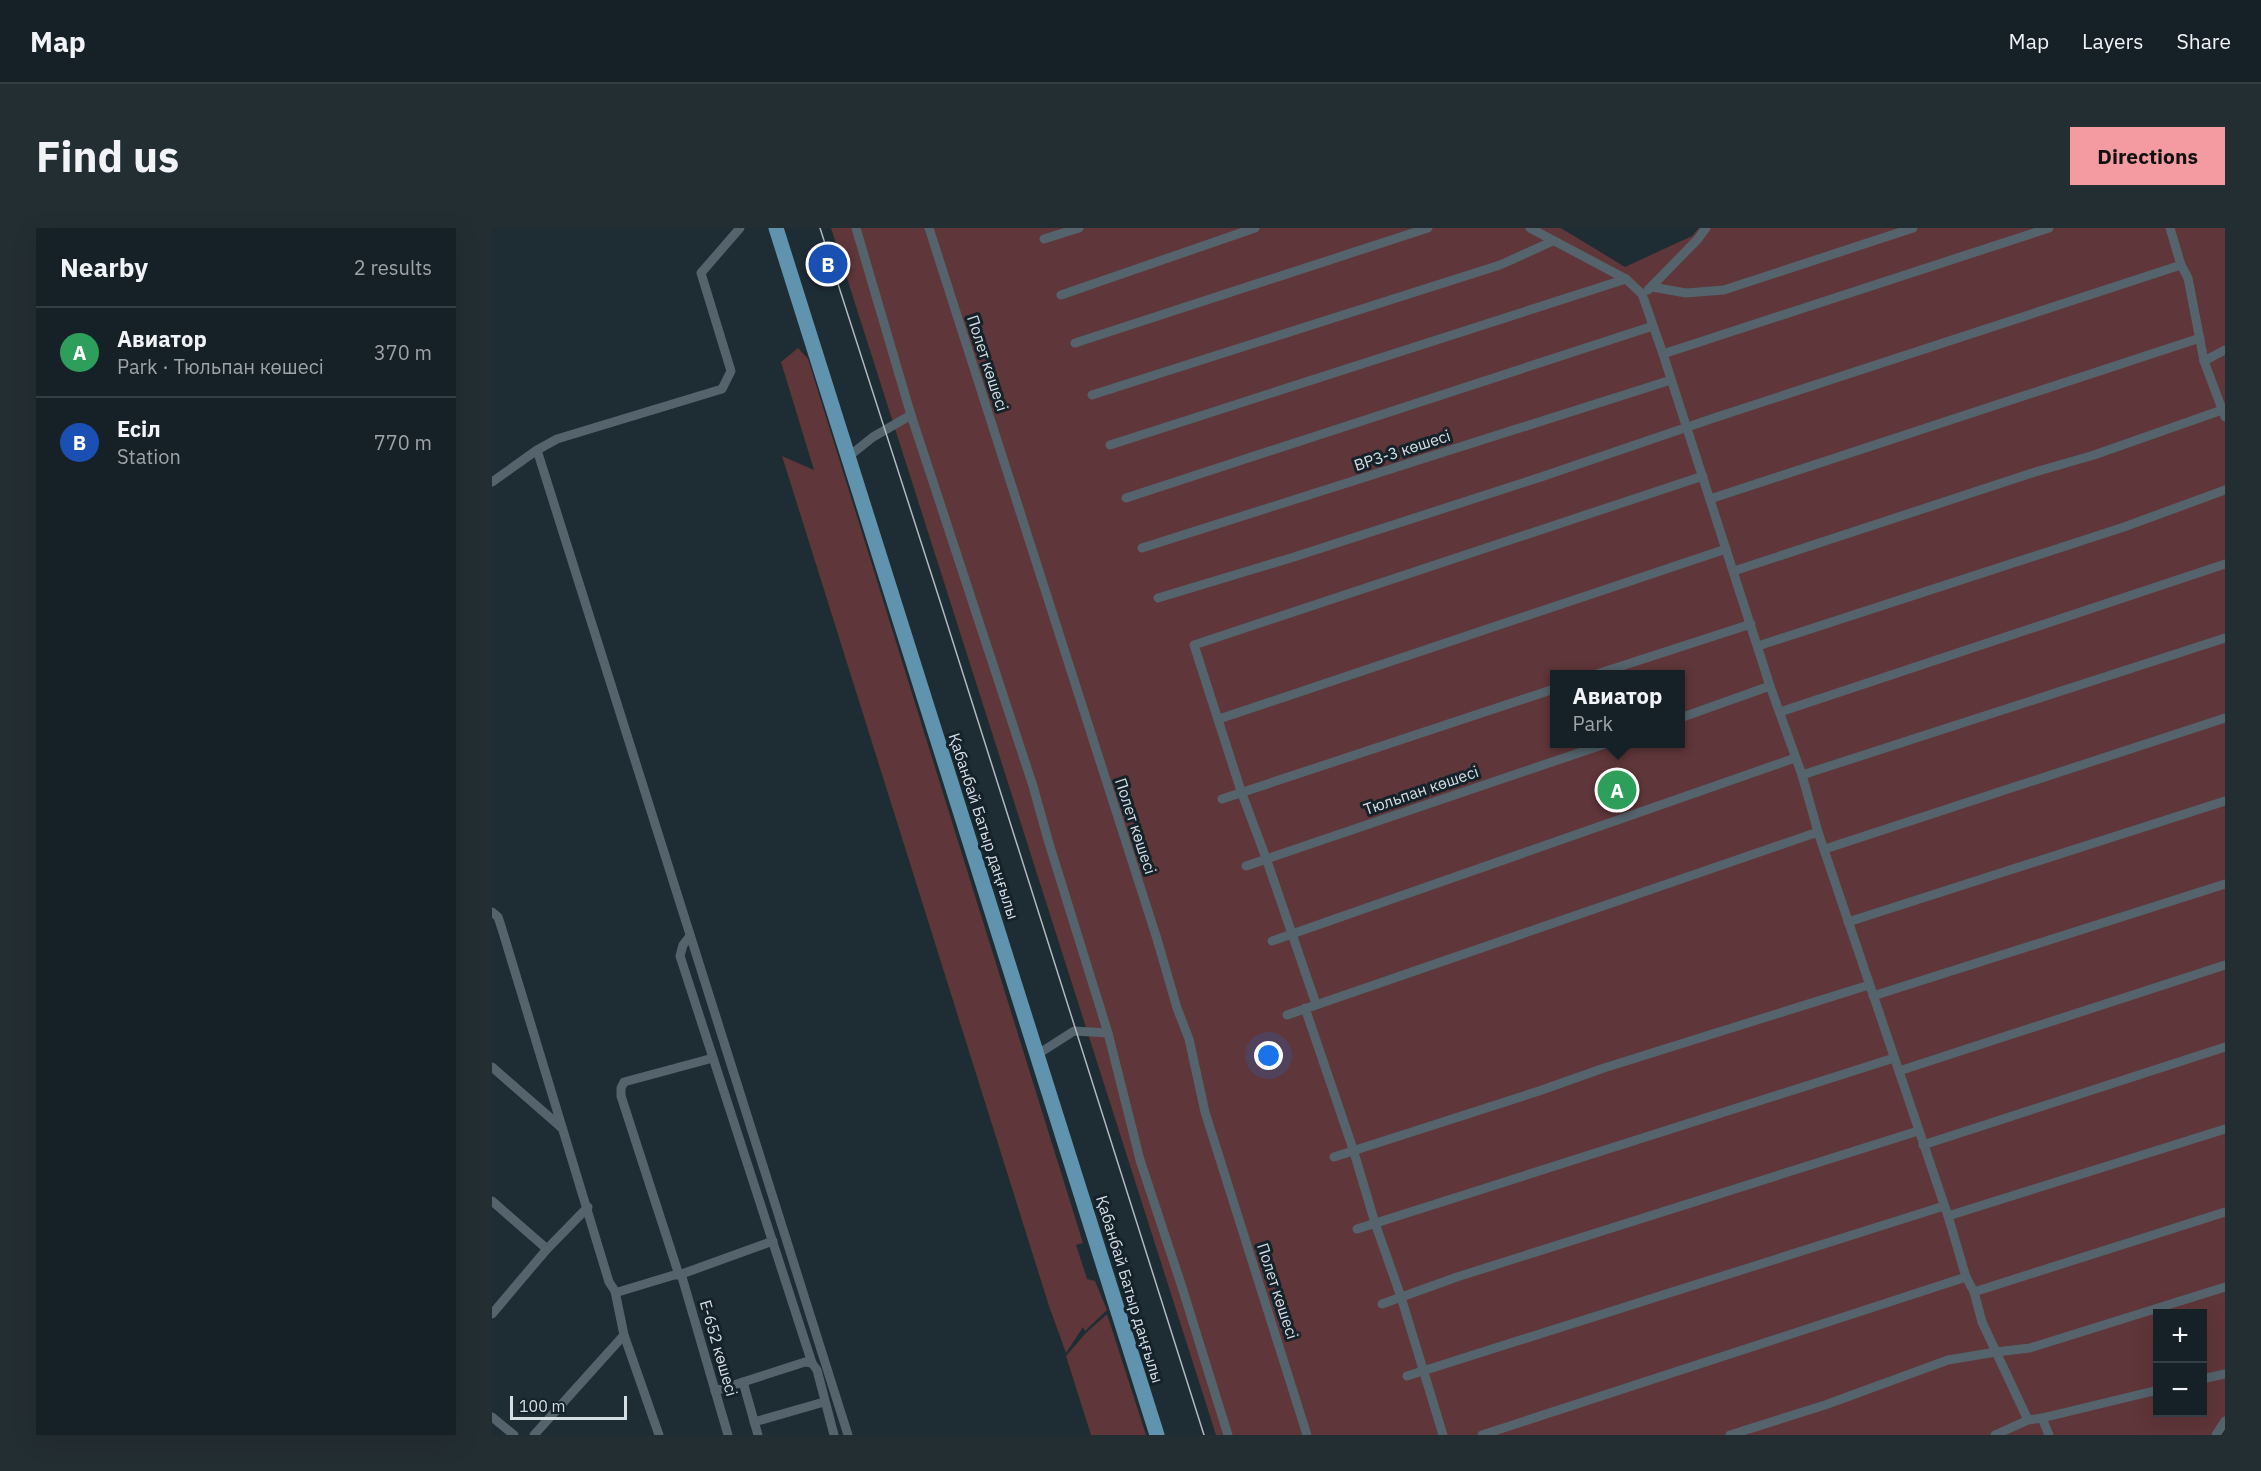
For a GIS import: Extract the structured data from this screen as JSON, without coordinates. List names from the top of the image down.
{
  "streets": {
    "main road": ["Қабанбай Батыр даңғылы"],
    "street": [
      "Полет көшесі",
      "ВРЗ-3 көшесі",
      "Тюльпан көшесі",
      "Е-652 көшесі"
    ]
  },
  "scale_bar": "100 m",
  "page": {
    "header": "Map",
    "nav": ["Map", "Layers", "Share"],
    "buttons": "Directions",
    "title": "Find us",
    "heading": ["Nearby", "2 results"],
    "pins": ["B", "A"],
    "list": [
      {
        "mark": "A",
        "name": "Авиатор",
        "note": "Park · Тюльпан көшесі",
        "value": "370 m"
      },
      {
        "mark": "B",
        "name": "Есіл",
        "note": "Station",
        "value": "770 m"
      }
    ],
    "popup": ["Авиатор", "Park"],
    "map_buttons": ["+", "−"],
    "scale": "100 m"
  }
}
